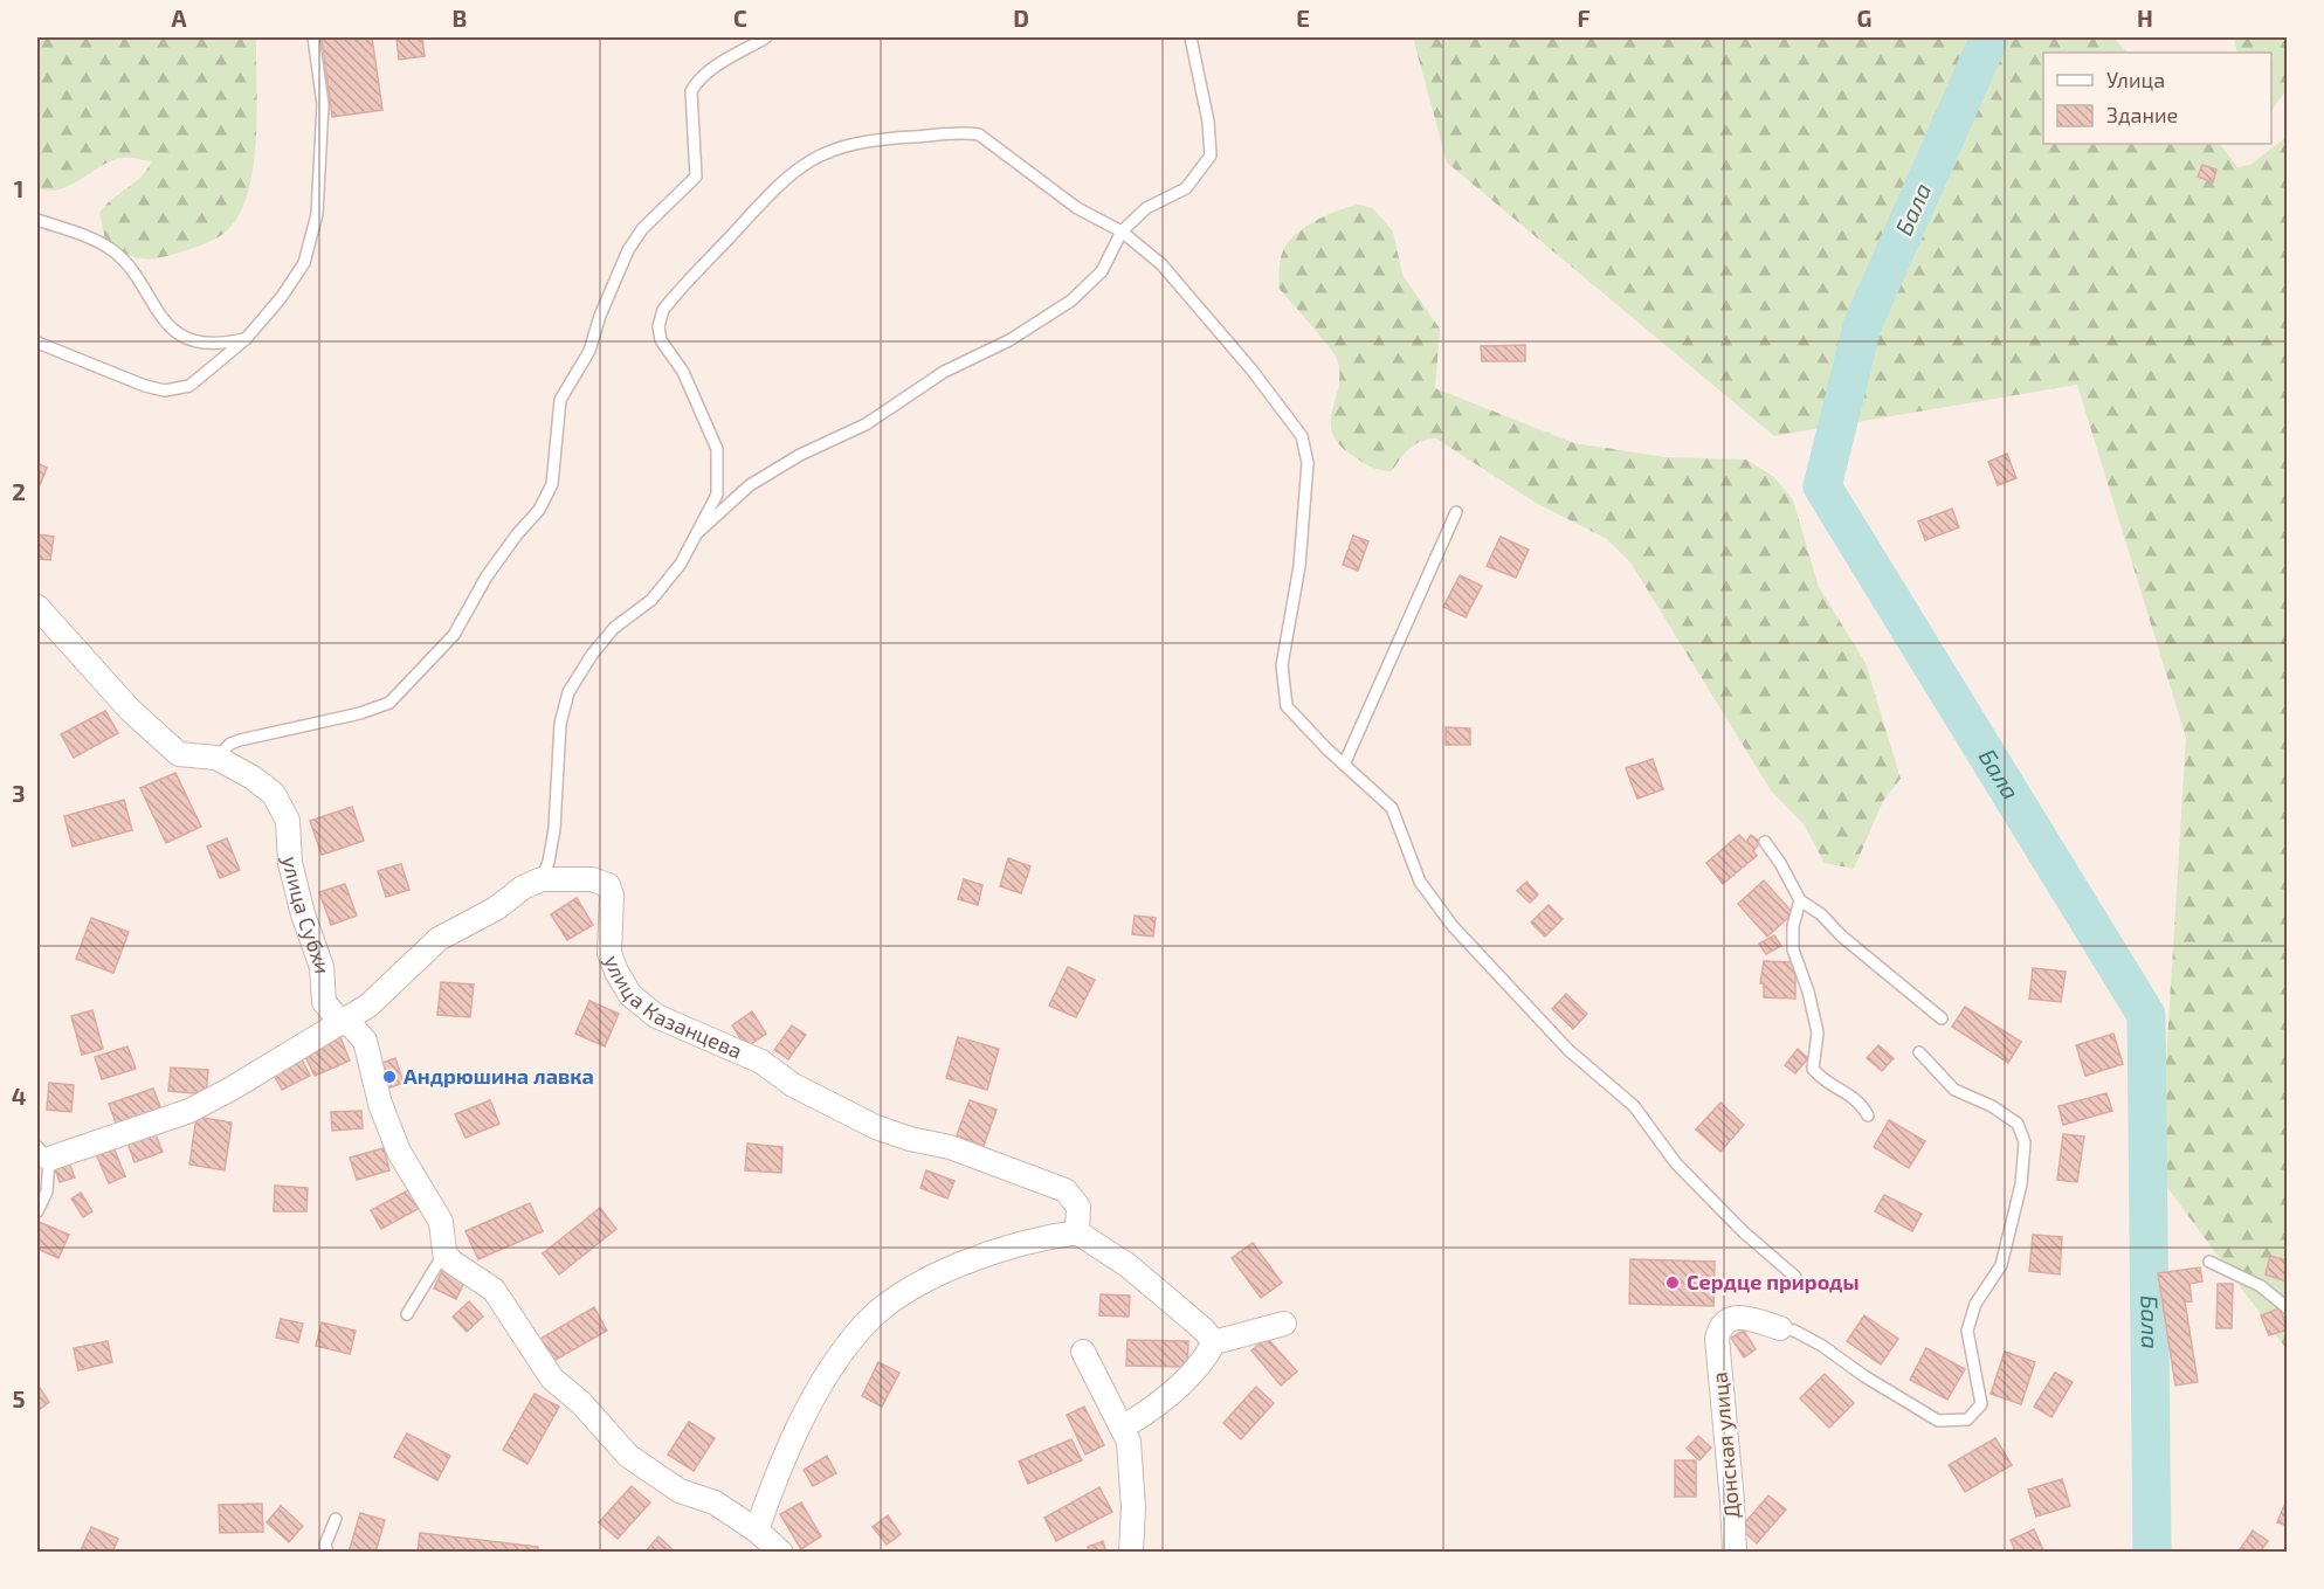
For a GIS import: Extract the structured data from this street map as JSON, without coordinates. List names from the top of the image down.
{
  "streets": {
    "street": ["улица Субхи", "улица Казанцева", "Донская улица"]
  },
  "crossings": [
    ["улица Субхи", "улица Казанцева"]
  ],
  "water": ["Бала"],
  "places": ["Андрюшина лавка", "Сердце природы"],
  "legend": ["Улица", "Здание"],
  "grid": {
    "columns": [
      "A",
      "B",
      "C",
      "D",
      "E",
      "F",
      "G",
      "H"
    ],
    "rows": [
      "1",
      "2",
      "3",
      "4",
      "5"
    ]
  }
}
